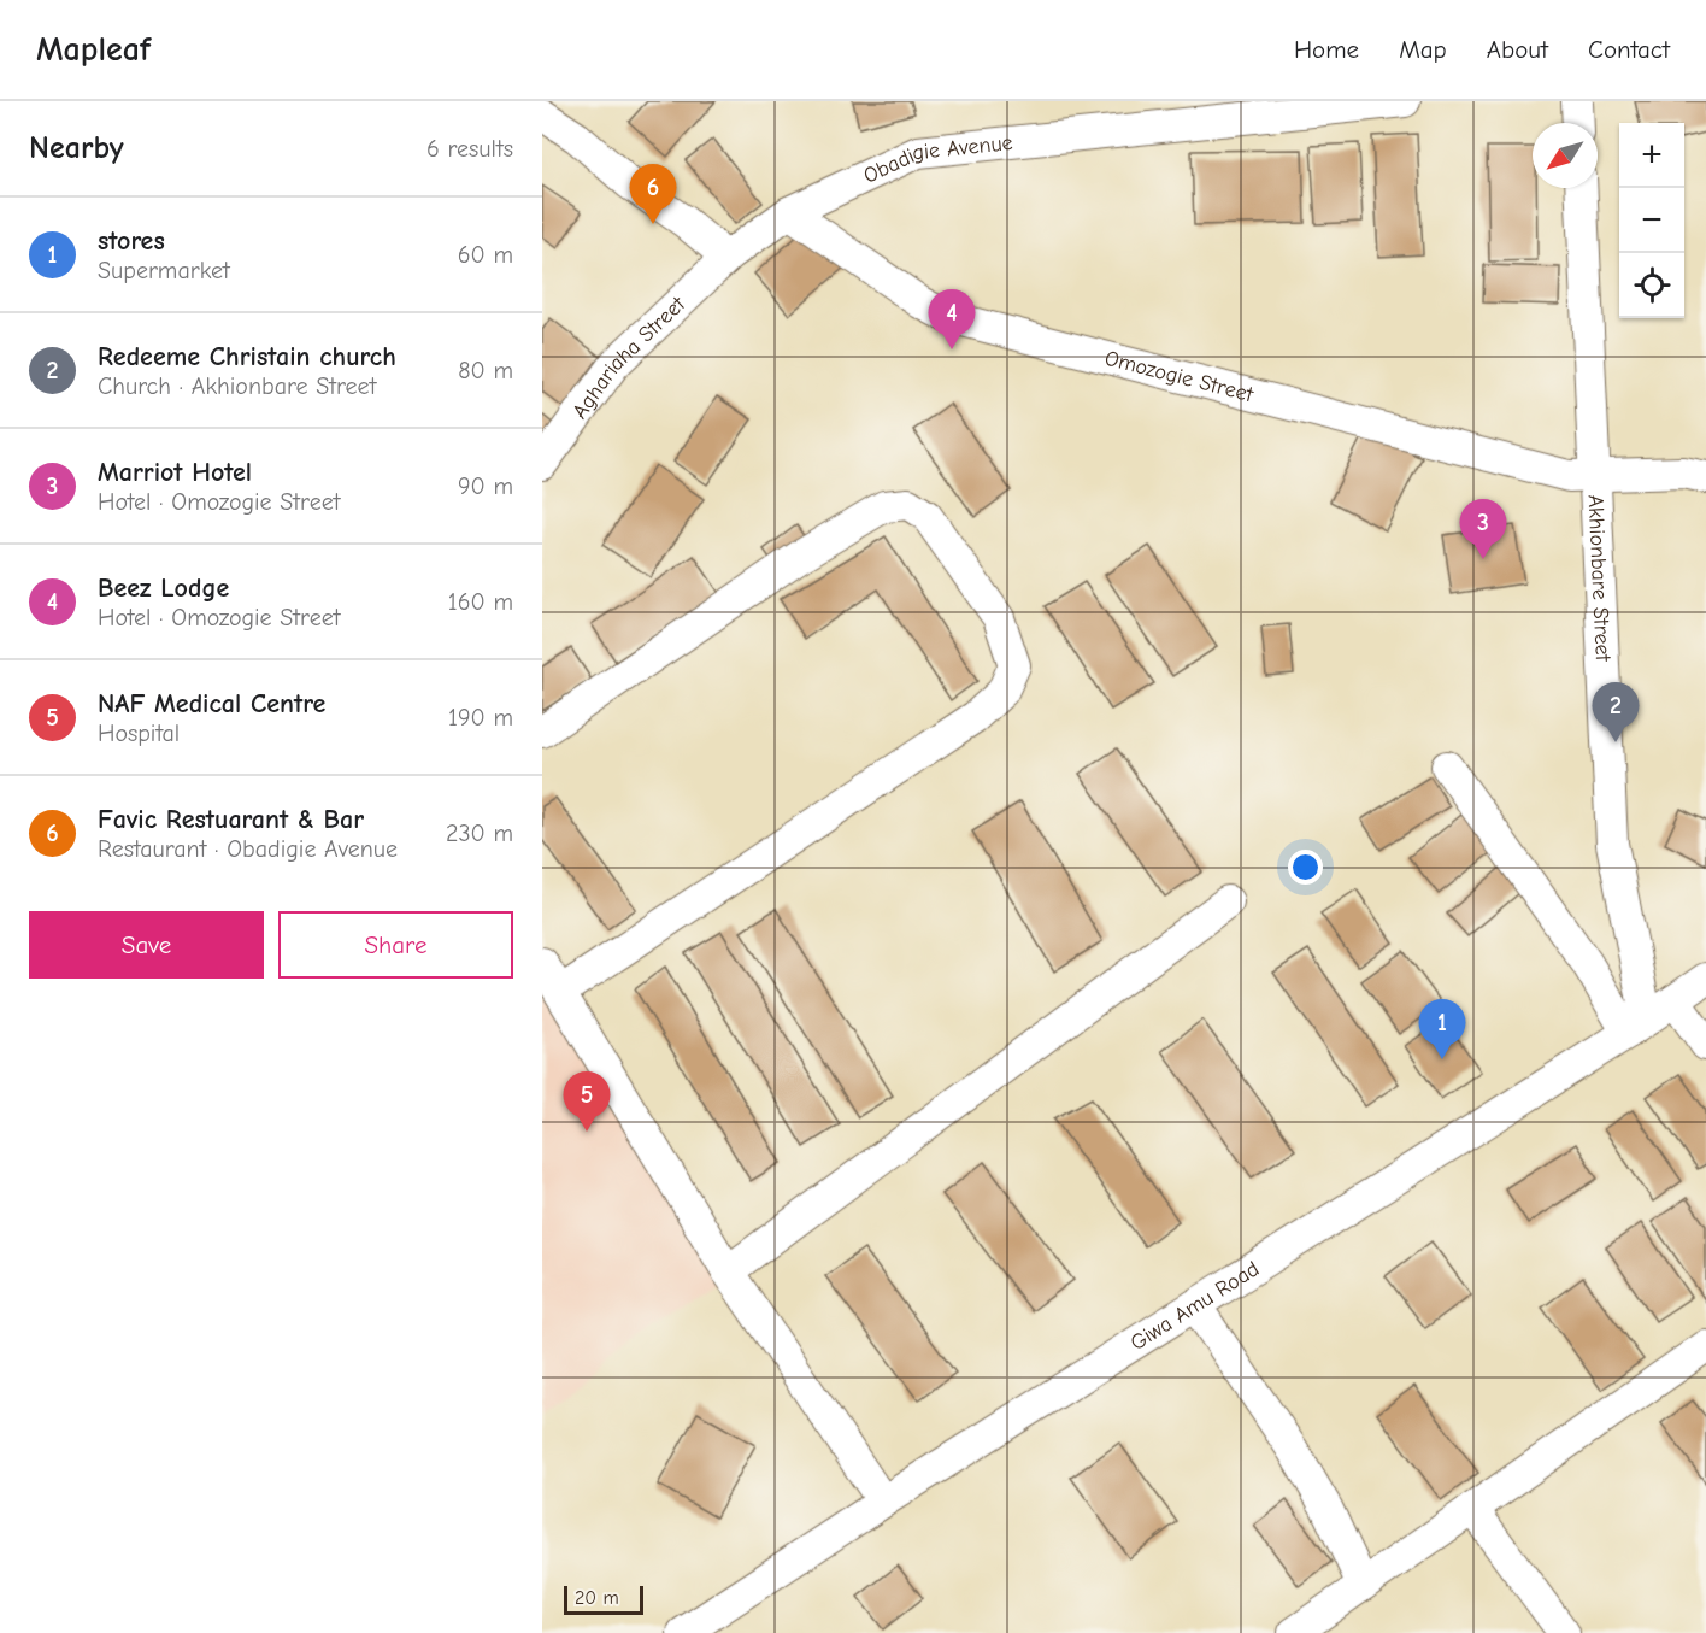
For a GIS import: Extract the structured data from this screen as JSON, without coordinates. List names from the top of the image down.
{
  "streets": {
    "street": [
      "Obadigie Avenue",
      "Aghariaha Street",
      "Omozogie Street",
      "Akhionbare Street",
      "Giwa Amu Road"
    ]
  },
  "crossings": [
    ["Obadigie Avenue", "Aghariaha Street"],
    ["Obadigie Avenue", "Omozogie Street"],
    ["Omozogie Street", "Akhionbare Street"],
    ["Akhionbare Street", "Giwa Amu Road"]
  ],
  "scale_bar": "20 m",
  "north": "bottom left",
  "page": {
    "header": "Mapleaf",
    "nav": [
      "Home",
      "Map",
      "About",
      "Contact"
    ],
    "heading": ["Nearby", "6 results"],
    "map_buttons": ["+", "−"],
    "pins": [
      "6",
      "4",
      "3",
      "2",
      "1",
      "5"
    ],
    "list": [
      {
        "mark": "1",
        "name": "stores",
        "note": "Supermarket",
        "value": "60 m"
      },
      {
        "mark": "2",
        "name": "Redeeme Christain church",
        "note": "Church · Akhionbare Street",
        "value": "80 m"
      },
      {
        "mark": "3",
        "name": "Marriot Hotel",
        "note": "Hotel · Omozogie Street",
        "value": "90 m"
      },
      {
        "mark": "4",
        "name": "Beez Lodge",
        "note": "Hotel · Omozogie Street",
        "value": "160 m"
      },
      {
        "mark": "5",
        "name": "NAF Medical Centre",
        "note": "Hospital",
        "value": "190 m"
      },
      {
        "mark": "6",
        "name": "Favic Restuarant & Bar",
        "note": "Restaurant · Obadigie Avenue",
        "value": "230 m"
      }
    ],
    "buttons": ["Save", "Share"],
    "scale": "20 m"
  }
}
